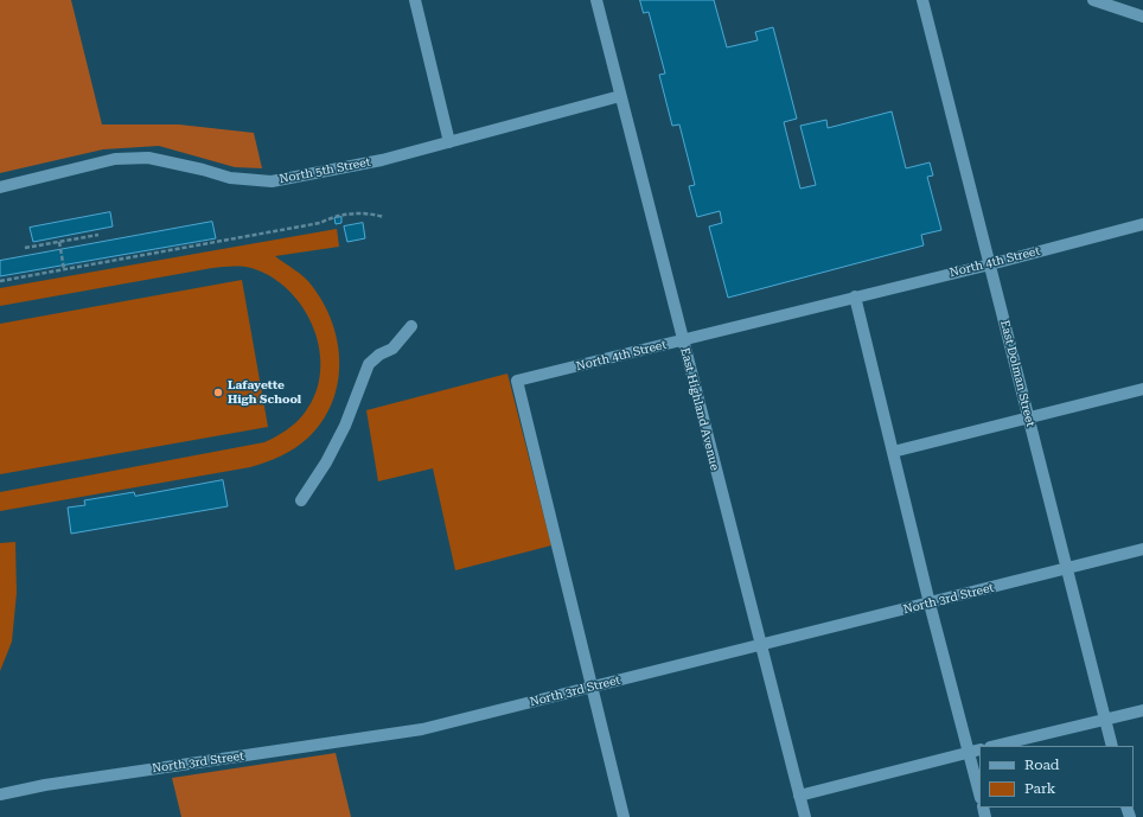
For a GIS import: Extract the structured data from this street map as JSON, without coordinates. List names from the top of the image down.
{
  "streets": {
    "street": [
      "North 5th Street",
      "North 4th Street",
      "East Dolman Street",
      "East Highland Avenue",
      "North 3rd Street"
    ]
  },
  "crossings": [
    ["North 5th Street", "East Highland Avenue"],
    ["North 4th Street", "East Dolman Street"],
    ["North 4th Street", "East Highland Avenue"],
    ["North 4th Street", "North 3rd Street"],
    ["East Dolman Street", "North 3rd Street"],
    ["East Highland Avenue", "North 3rd Street"]
  ],
  "places": ["Lafayette High School"],
  "legend": ["Road", "Park"]
}
